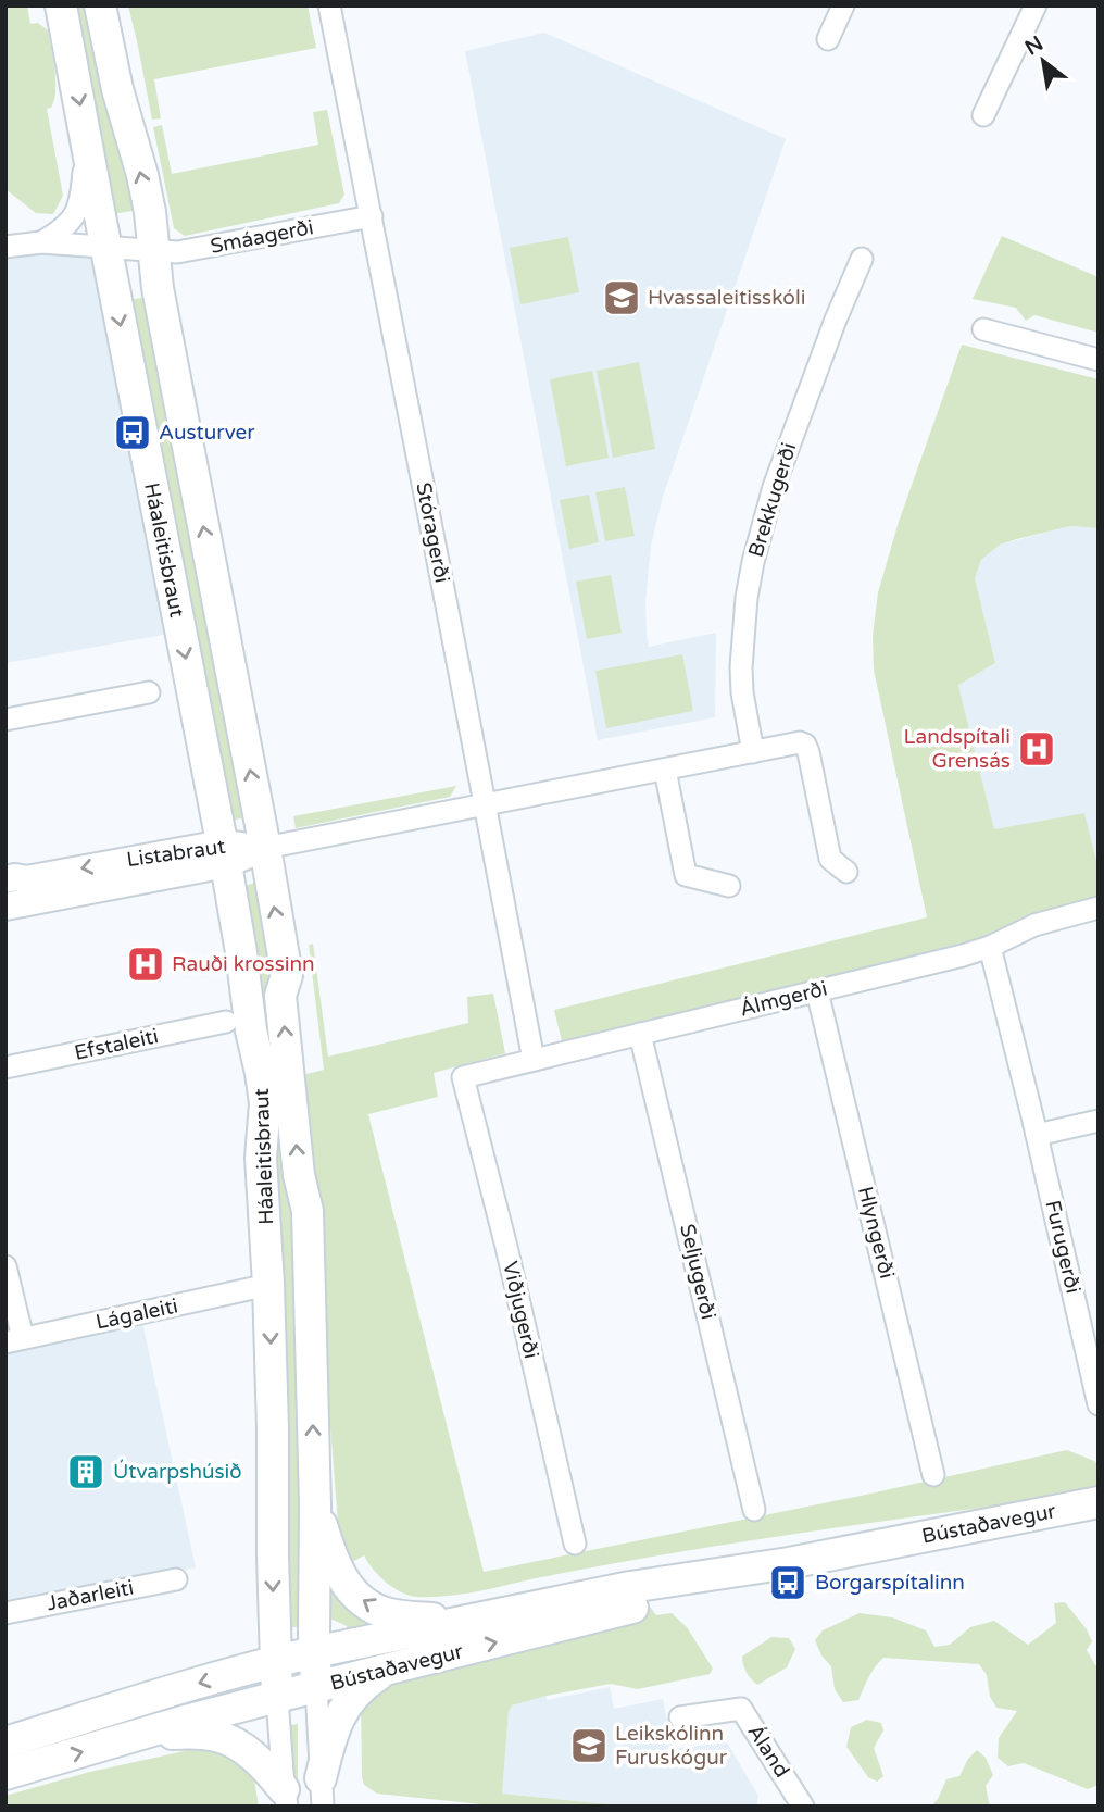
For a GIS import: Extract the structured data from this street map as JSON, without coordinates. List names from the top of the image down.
{
  "streets": {
    "main road": ["Háaleitisbraut", "Bústaðavegur"],
    "street": [
      "Smáagerði",
      "Brekkugerði",
      "Stóragerði",
      "Listabraut",
      "Álmgerði",
      "Efstaleiti",
      "Hlyngerði",
      "Furugerði",
      "Seljugerði",
      "Viðjugerði",
      "Lágaleiti",
      "Jaðarleiti",
      "Áland"
    ]
  },
  "crossings": [
    ["Smáagerði", "Stóragerði"],
    ["Smáagerði", "Háaleitisbraut"],
    ["Stóragerði", "Álmgerði"],
    ["Háaleitisbraut", "Listabraut"],
    ["Háaleitisbraut", "Lágaleiti"],
    ["Háaleitisbraut", "Bústaðavegur"],
    ["Álmgerði", "Hlyngerði"],
    ["Álmgerði", "Furugerði"],
    ["Álmgerði", "Seljugerði"],
    ["Álmgerði", "Viðjugerði"]
  ],
  "places": {
    "school or university": ["Hvassaleitisskóli", "Leikskólinn Furuskógur"],
    "bus stop": ["Austurver", "Borgarspítalinn"],
    "hospital": ["Landspítali Grensás", "Rauði krossinn"],
    "building": ["Útvarpshúsið"]
  },
  "north": "top left"
}
